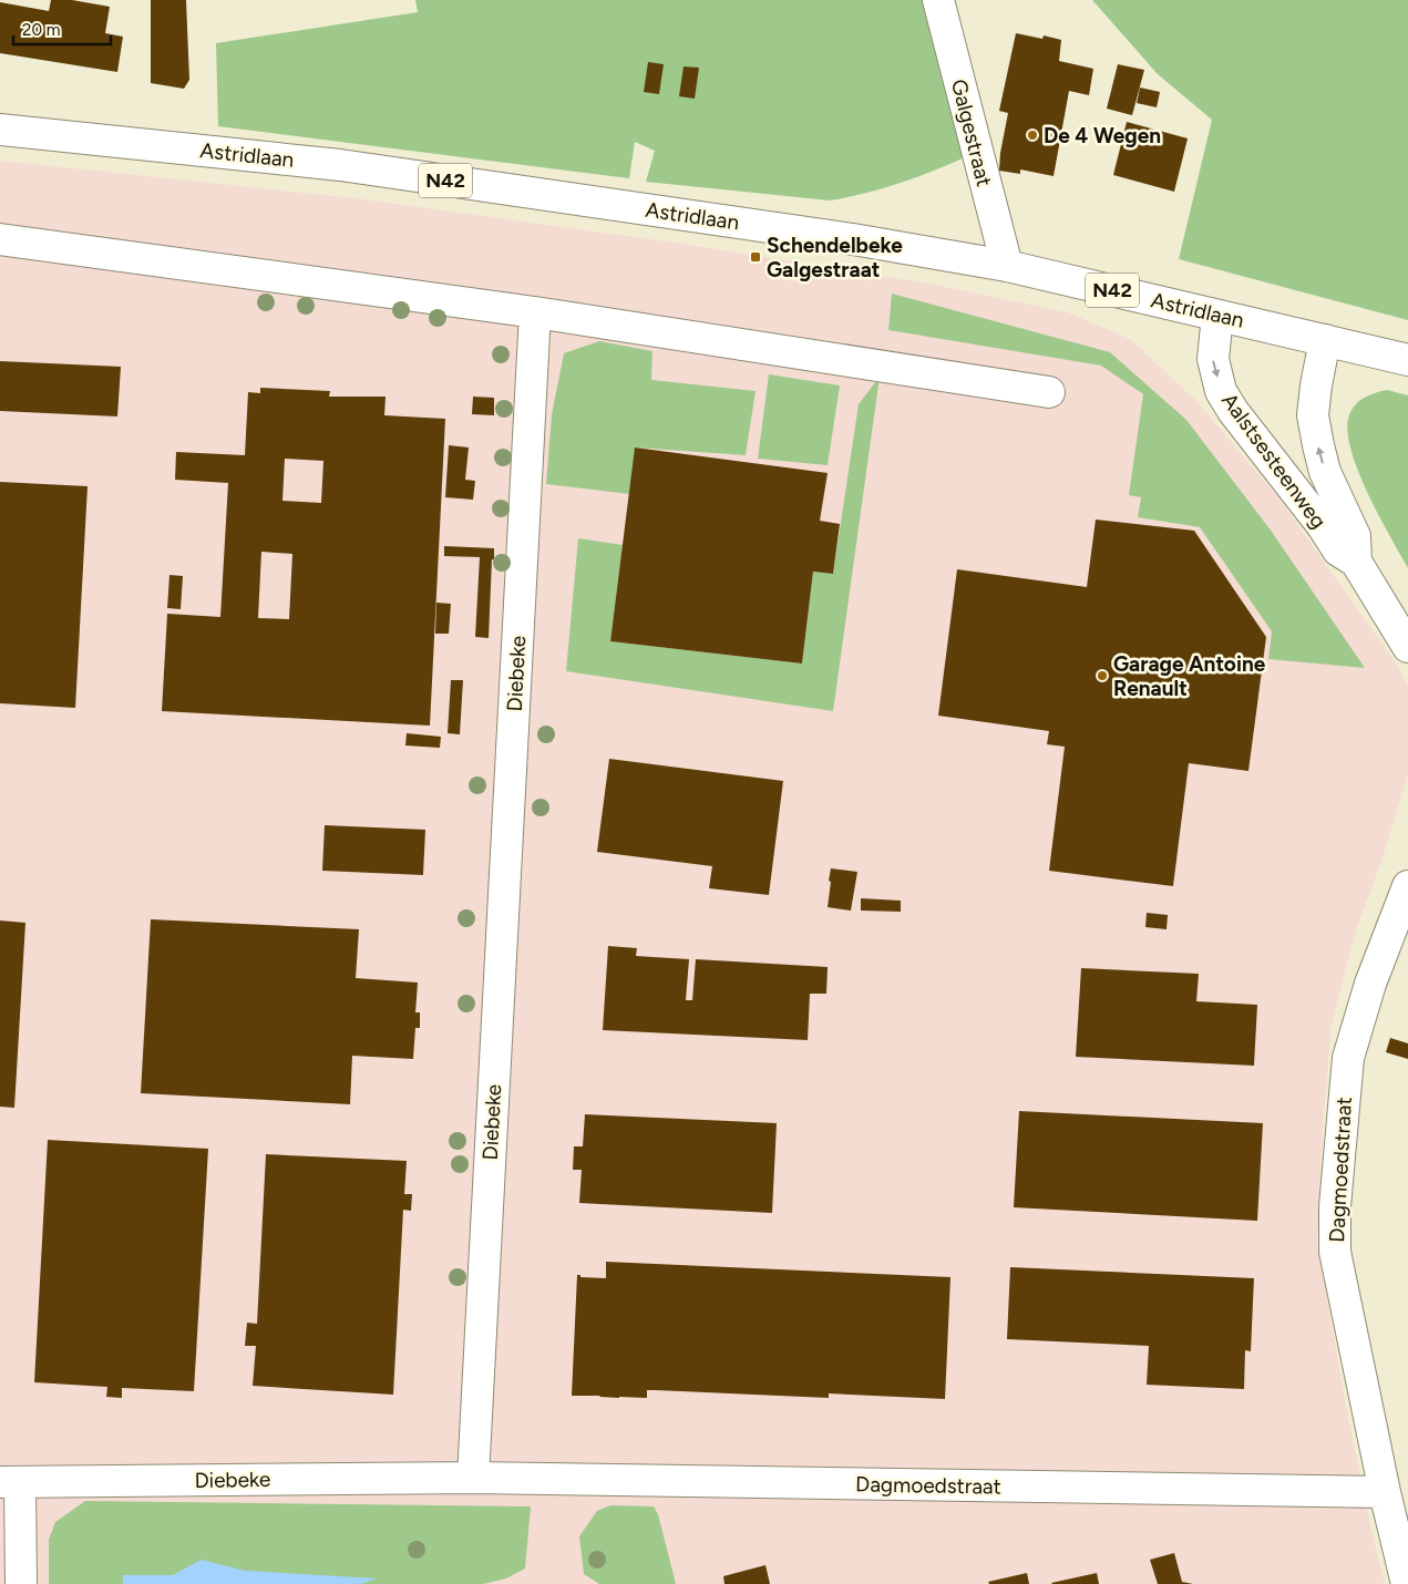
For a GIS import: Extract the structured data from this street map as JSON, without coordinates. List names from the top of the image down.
{
  "streets": {
    "street": [
      "Galgestraat",
      "Astridlaan",
      "N42",
      "Aalstsesteenweg",
      "Diebeke",
      "Dagmoedstraat"
    ]
  },
  "crossings": [
    ["Galgestraat", "Astridlaan"],
    ["Astridlaan", "Aalstsesteenweg"],
    ["Diebeke", "Dagmoedstraat"]
  ],
  "places": {
    "other": ["De 4 Wegen", "Garage Antoine Renault"],
    "transit": ["Schendelbeke Galgestraat"]
  },
  "scale_bar": "20 m"
}
